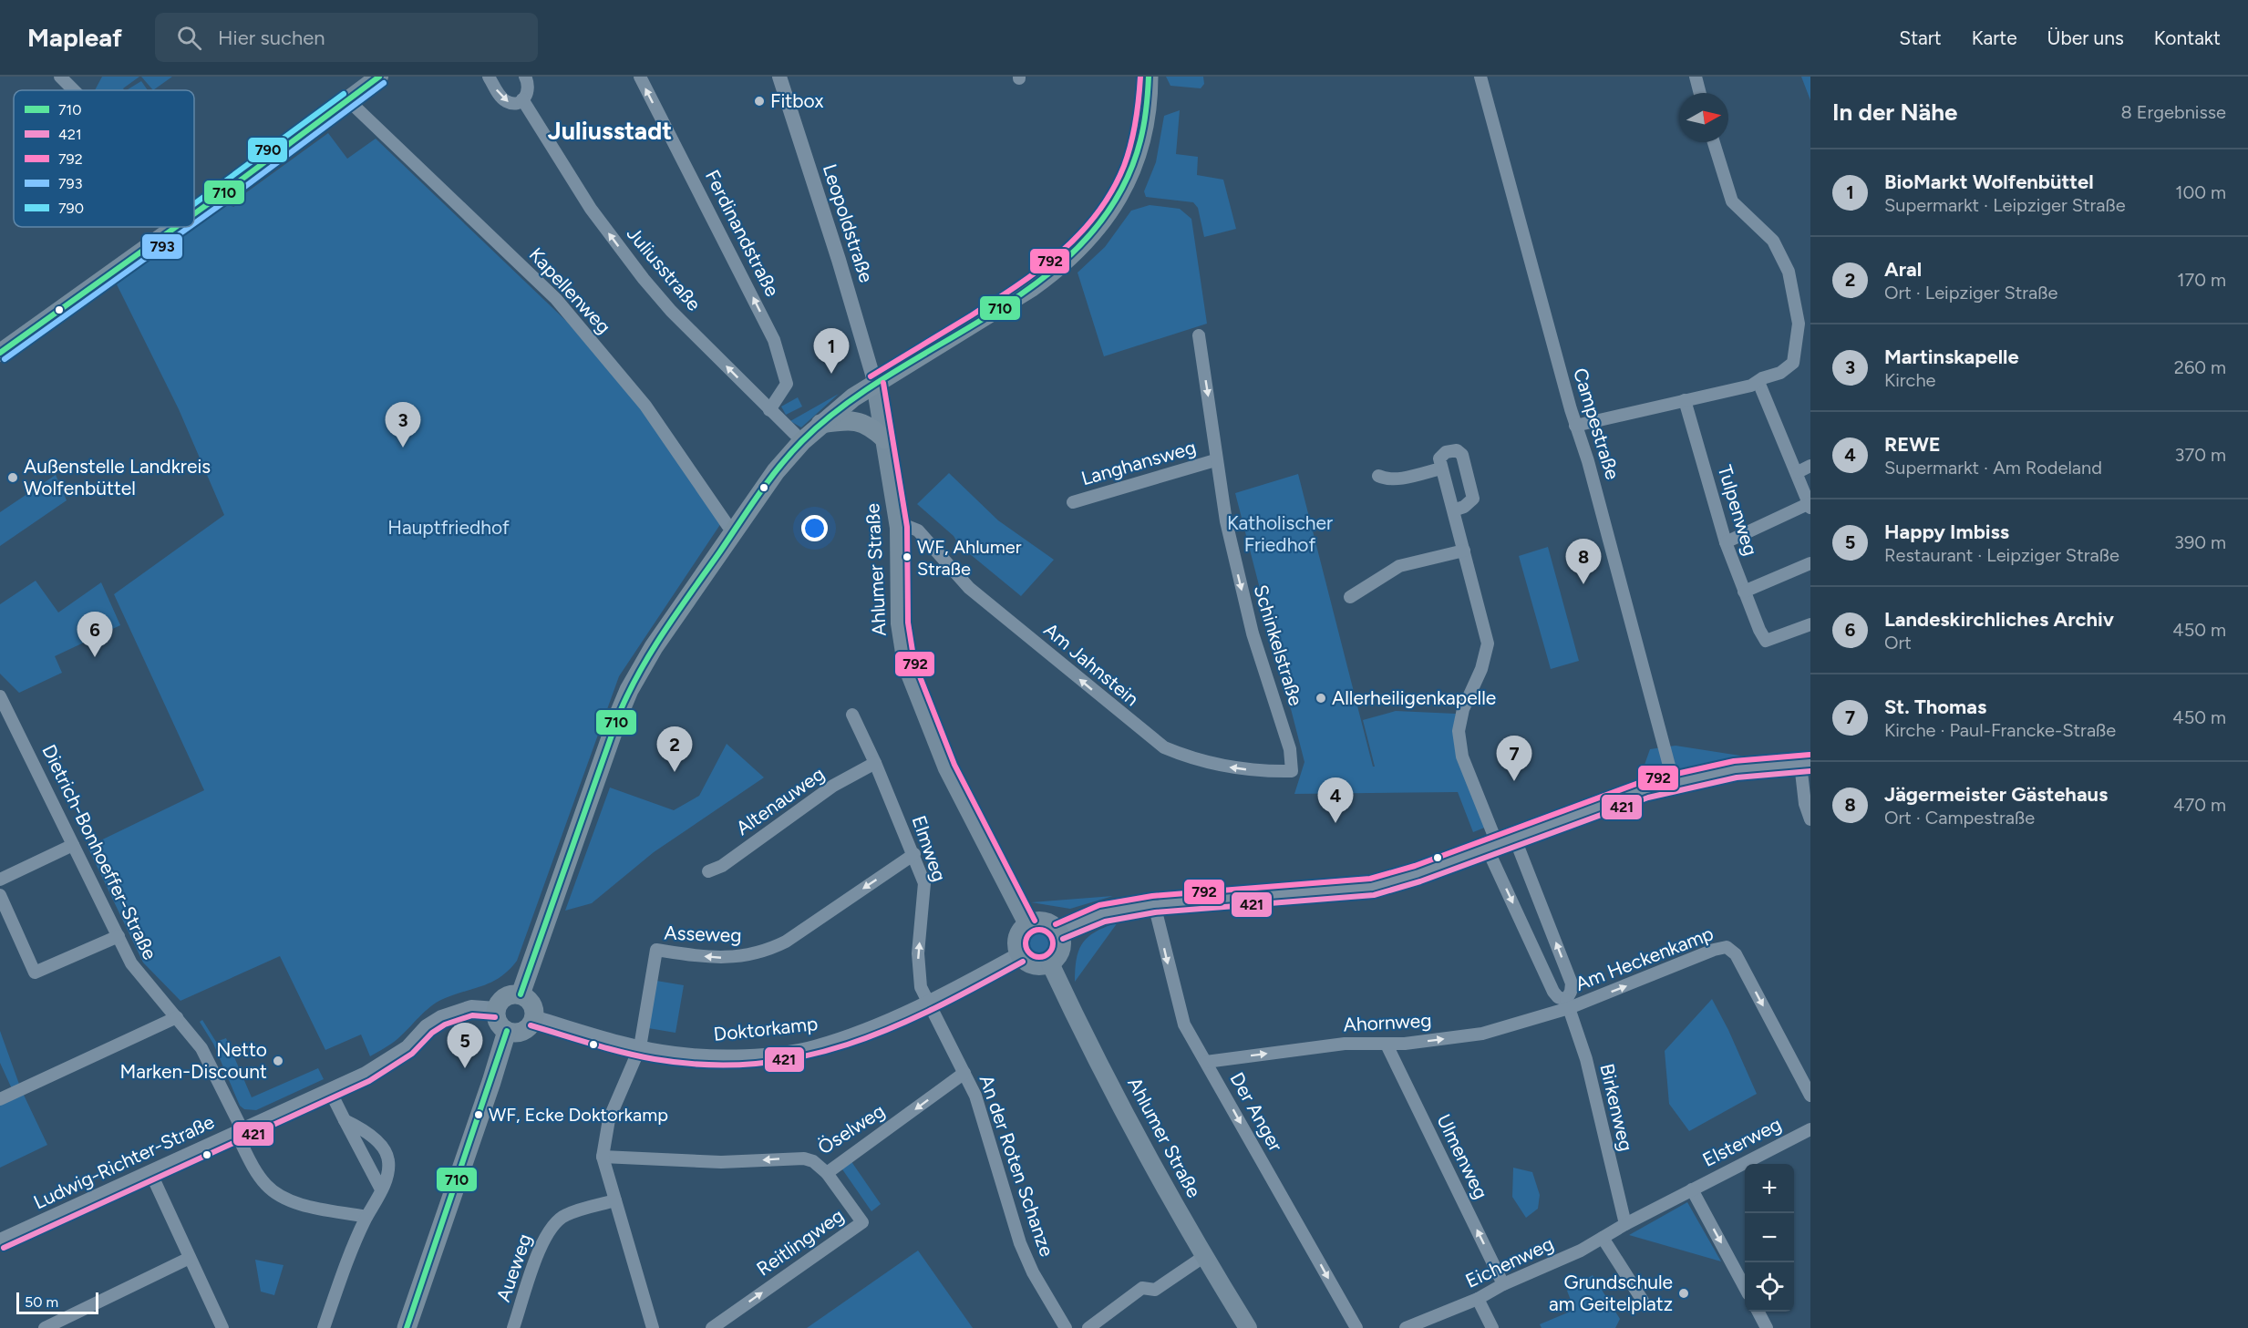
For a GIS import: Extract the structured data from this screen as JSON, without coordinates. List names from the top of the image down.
{
  "streets": {
    "main road": ["Ahlumer Straße"],
    "street": [
      "Leopoldstraße",
      "Ferdinandstraße",
      "Juliusstraße",
      "Kapellenweg",
      "Campestraße",
      "Langhansweg",
      "Tulpenweg",
      "Schinkelstraße",
      "Am Jahnstein",
      "Altenauweg",
      "Elmweg",
      "Dietrich-Bonhoeffer-Straße",
      "Asseweg",
      "Am Heckenkamp",
      "Ahornweg",
      "Doktorkamp",
      "Birkenweg",
      "Der Anger",
      "Öselweg",
      "Elsterweg",
      "Ulmenweg",
      "Ludwig-Richter-Straße",
      "An der Roten Schanze",
      "Reitlingweg",
      "Eichenweg",
      "Aueweg"
    ]
  },
  "crossings": [
    ["Leopoldstraße", "Ahlumer Straße"],
    ["Ferdinandstraße", "Juliusstraße"],
    ["Langhansweg", "Schinkelstraße"],
    ["Ahlumer Straße", "Am Jahnstein"],
    ["Ahlumer Straße", "Doktorkamp"],
    ["Schinkelstraße", "Am Jahnstein"],
    ["Altenauweg", "Elmweg"],
    ["Elmweg", "Asseweg"],
    ["Elmweg", "Doktorkamp"],
    ["Dietrich-Bonhoeffer-Straße", "Ludwig-Richter-Straße"],
    ["Asseweg", "Doktorkamp"],
    ["Asseweg", "Öselweg"],
    ["Am Heckenkamp", "Ahornweg"],
    ["Am Heckenkamp", "Birkenweg"],
    ["Ahornweg", "Birkenweg"],
    ["Ahornweg", "Der Anger"],
    ["Ahornweg", "Ulmenweg"],
    ["Doktorkamp", "Ludwig-Richter-Straße"],
    ["Birkenweg", "Elsterweg"],
    ["Birkenweg", "Eichenweg"],
    ["Öselweg", "An der Roten Schanze"],
    ["Öselweg", "Reitlingweg"],
    ["Elsterweg", "Eichenweg"],
    ["Ulmenweg", "Eichenweg"]
  ],
  "one_way": [
    "Ferdinandstraße",
    "Juliusstraße",
    "Schinkelstraße",
    "Am Jahnstein",
    "Elmweg",
    "Asseweg",
    "Ahornweg",
    "Der Anger",
    "Öselweg",
    "Ulmenweg"
  ],
  "districts": ["Juliusstadt"],
  "parks": ["Katholischer Friedhof", "Hauptfriedhof"],
  "places": [
    "Fitbox",
    "Außenstelle Landkreis Wolfenbüttel",
    "WF, Ahlumer Straße",
    "Allerheiligenkapelle",
    "Netto Marken-Discount",
    "WF, Ecke Doktorkamp",
    "Grundschule am Geitelplatz"
  ],
  "lines": [
    "transit line 710",
    "transit line 792",
    "transit line 793",
    "transit line 790",
    "transit line 421"
  ],
  "legend": [
    "710",
    "421",
    "792",
    "793",
    "790"
  ],
  "scale_bar": "50 m",
  "north": "right",
  "page": {
    "header": "Mapleaf",
    "search": "Hier suchen",
    "nav": [
      "Start",
      "Karte",
      "Über uns",
      "Kontakt"
    ],
    "heading": ["In der Nähe", "8 Ergebnisse"],
    "list": [
      {
        "mark": "1",
        "name": "BioMarkt Wolfenbüttel",
        "note": "Supermarkt · Leipziger Straße",
        "value": "100 m"
      },
      {
        "mark": "2",
        "name": "Aral",
        "note": "Ort · Leipziger Straße",
        "value": "170 m"
      },
      {
        "mark": "3",
        "name": "Martinskapelle",
        "note": "Kirche",
        "value": "260 m"
      },
      {
        "mark": "4",
        "name": "REWE",
        "note": "Supermarkt · Am Rodeland",
        "value": "370 m"
      },
      {
        "mark": "5",
        "name": "Happy Imbiss",
        "note": "Restaurant · Leipziger Straße",
        "value": "390 m"
      },
      {
        "mark": "6",
        "name": "Landeskirchliches Archiv",
        "note": "Ort",
        "value": "450 m"
      },
      {
        "mark": "7",
        "name": "St. Thomas",
        "note": "Kirche · Paul-Francke-Straße",
        "value": "450 m"
      },
      {
        "mark": "8",
        "name": "Jägermeister Gästehaus",
        "note": "Ort · Campestraße",
        "value": "470 m"
      }
    ],
    "pins": [
      "1",
      "3",
      "8",
      "6",
      "2",
      "7",
      "4",
      "5"
    ],
    "map_buttons": ["+", "−"],
    "scale": "50 m"
  }
}
